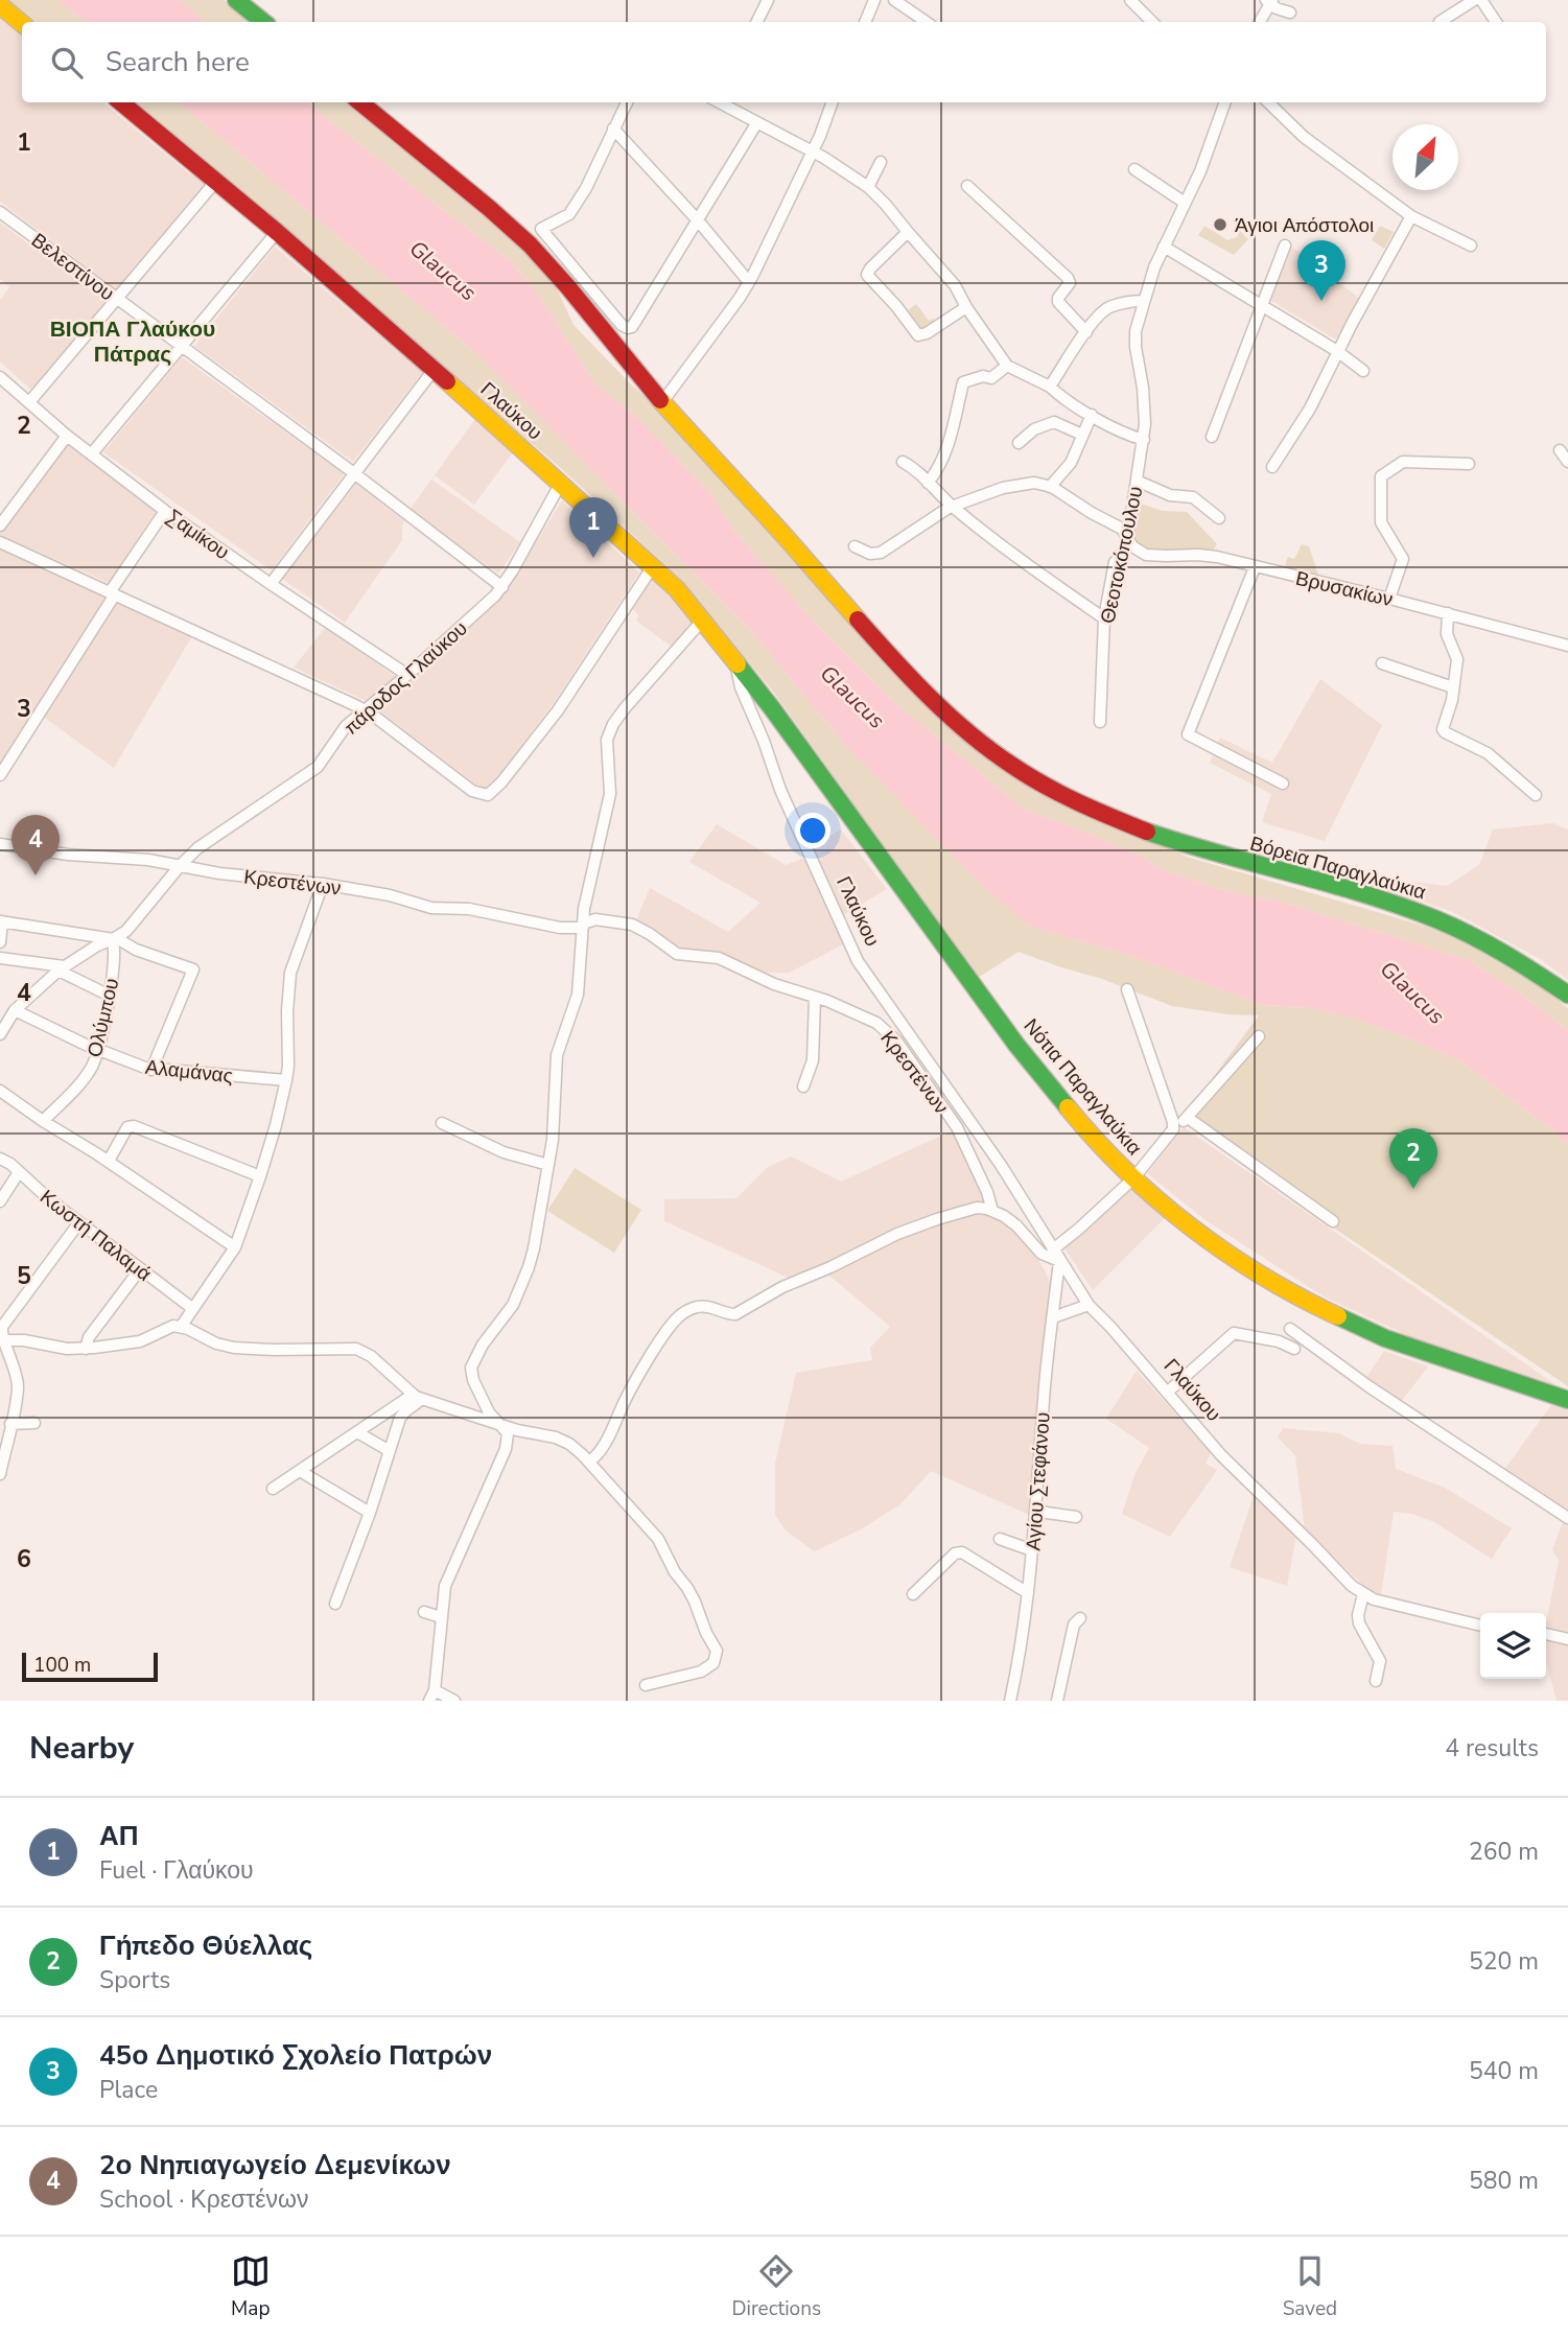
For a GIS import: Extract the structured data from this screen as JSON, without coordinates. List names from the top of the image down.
{
  "streets": {
    "main road": ["Γλαύκου", "Βόρεια Παραγλαύκια", "Νότια Παραγλαύκια"],
    "street": [
      "Βελεστίνου",
      "Σαμίκου",
      "Θεοτοκόπουλου",
      "Βρυσακίων",
      "πάροδος Γλαύκου",
      "Κρεστένων",
      "Ολύμπου",
      "Αλαμάνας",
      "Κωστή Παλαμά",
      "Αγίου Στεφάνου"
    ]
  },
  "crossings": [
    ["Βελεστίνου", "πάροδος Γλαύκου"],
    ["Γλαύκου", "πάροδος Γλαύκου"],
    ["Γλαύκου", "Νότια Παραγλαύκια"],
    ["Γλαύκου", "Αγίου Στεφάνου"],
    ["Σαμίκου", "πάροδος Γλαύκου"],
    ["Θεοτοκόπουλου", "Βρυσακίων"],
    ["πάροδος Γλαύκου", "Κρεστένων"],
    ["πάροδος Γλαύκου", "Ολύμπου"],
    ["πάροδος Γλαύκου", "Αλαμάνας"],
    ["Ολύμπου", "Αλαμάνας"]
  ],
  "districts": ["ΒΙΟΠΑ Γλαύκου Πάτρας"],
  "water": ["Glaucus"],
  "places": ["Άγιοι Απόστολοι"],
  "scale_bar": "100 m",
  "north": "top right",
  "page": {
    "search": "Search here",
    "pins": [
      "3",
      "1",
      "4",
      "2"
    ],
    "scale": "100 m",
    "heading": ["Nearby", "4 results"],
    "list": [
      {
        "mark": "1",
        "name": "ΑΠ",
        "note": "Fuel · Γλαύκου",
        "value": "260 m"
      },
      {
        "mark": "2",
        "name": "Γήπεδο Θύελλας",
        "note": "Sports",
        "value": "520 m"
      },
      {
        "mark": "3",
        "name": "45ο Δημοτικό Σχολείο Πατρών",
        "note": "Place",
        "value": "540 m"
      },
      {
        "mark": "4",
        "name": "2ο Νηπιαγωγείο Δεμενίκων",
        "note": "School · Κρεστένων",
        "value": "580 m"
      }
    ],
    "nav": ["Map", "Directions", "Saved"]
  },
  "grid": {
    "rows": [
      "1",
      "2",
      "3",
      "4",
      "5",
      "6"
    ]
  }
}
